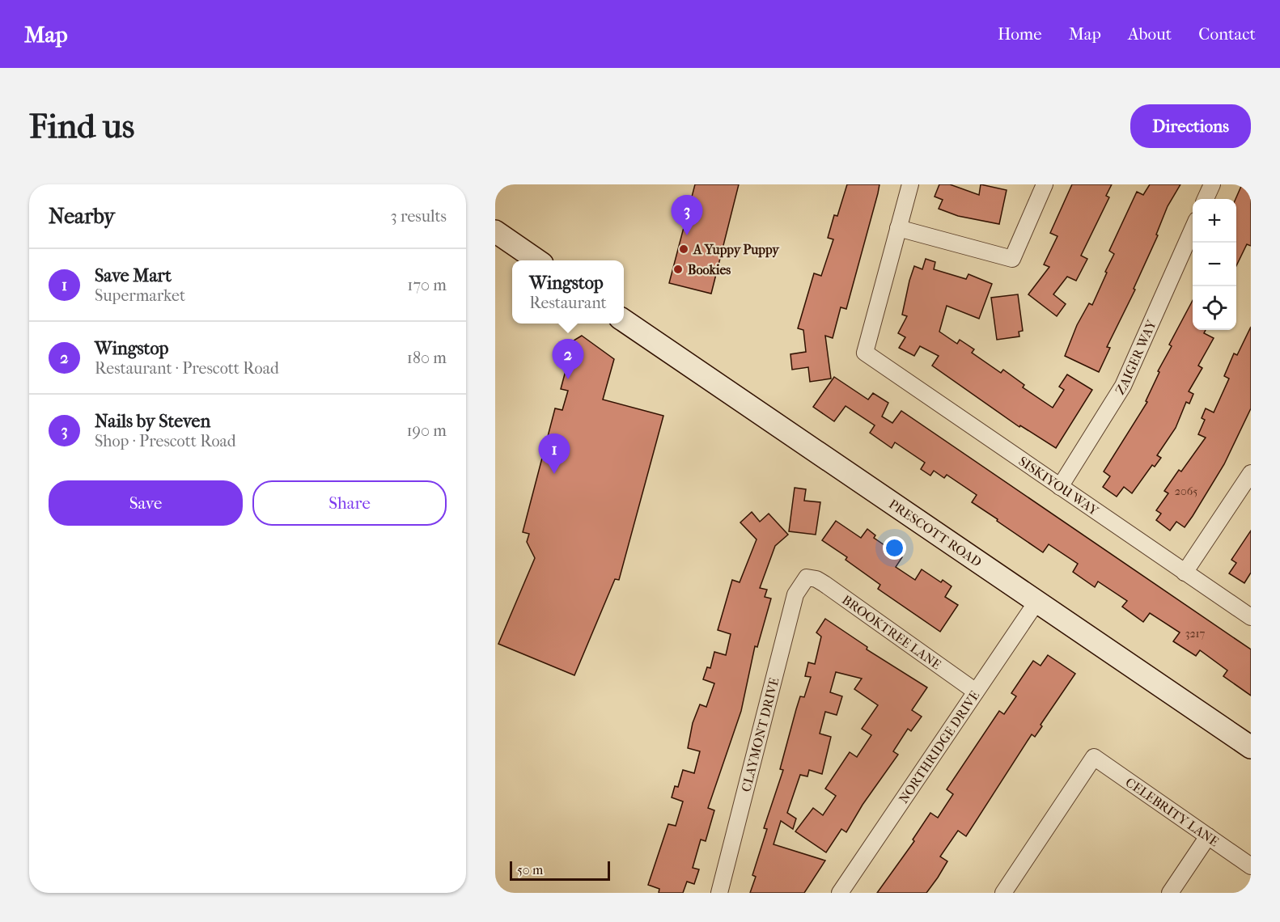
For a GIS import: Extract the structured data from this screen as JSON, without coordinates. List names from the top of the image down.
{
  "streets": {
    "main road": ["PRESCOTT ROAD"],
    "street": [
      "ZAIGER WAY",
      "SISKIYOU WAY",
      "BROOKTREE LANE",
      "CLAYMONT DRIVE",
      "NORTHRIDGE DRIVE",
      "CELEBRITY LANE"
    ]
  },
  "crossings": [
    ["ZAIGER WAY", "SISKIYOU WAY"],
    ["PRESCOTT ROAD", "NORTHRIDGE DRIVE"],
    ["BROOKTREE LANE", "CLAYMONT DRIVE"],
    ["BROOKTREE LANE", "NORTHRIDGE DRIVE"]
  ],
  "places": ["A Yuppy Puppy", "Bookies"],
  "house_numbers": ["2065", "3217"],
  "scale_bar": "50 m",
  "page": {
    "header": "Map",
    "nav": [
      "Home",
      "Map",
      "About",
      "Contact"
    ],
    "buttons": [
      "Directions",
      ["Save", "Share"]
    ],
    "title": "Find us",
    "heading": ["Nearby", "3 results"],
    "pins": ["3", "2", "1"],
    "map_buttons": ["+", "−"],
    "list": [
      {
        "mark": "1",
        "name": "Save Mart",
        "note": "Supermarket",
        "value": "170 m"
      },
      {
        "mark": "2",
        "name": "Wingstop",
        "note": "Restaurant · Prescott Road",
        "value": "180 m"
      },
      {
        "mark": "3",
        "name": "Nails by Steven",
        "note": "Shop · Prescott Road",
        "value": "190 m"
      }
    ],
    "popup": ["Wingstop", "Restaurant"],
    "scale": "50 m"
  }
}
